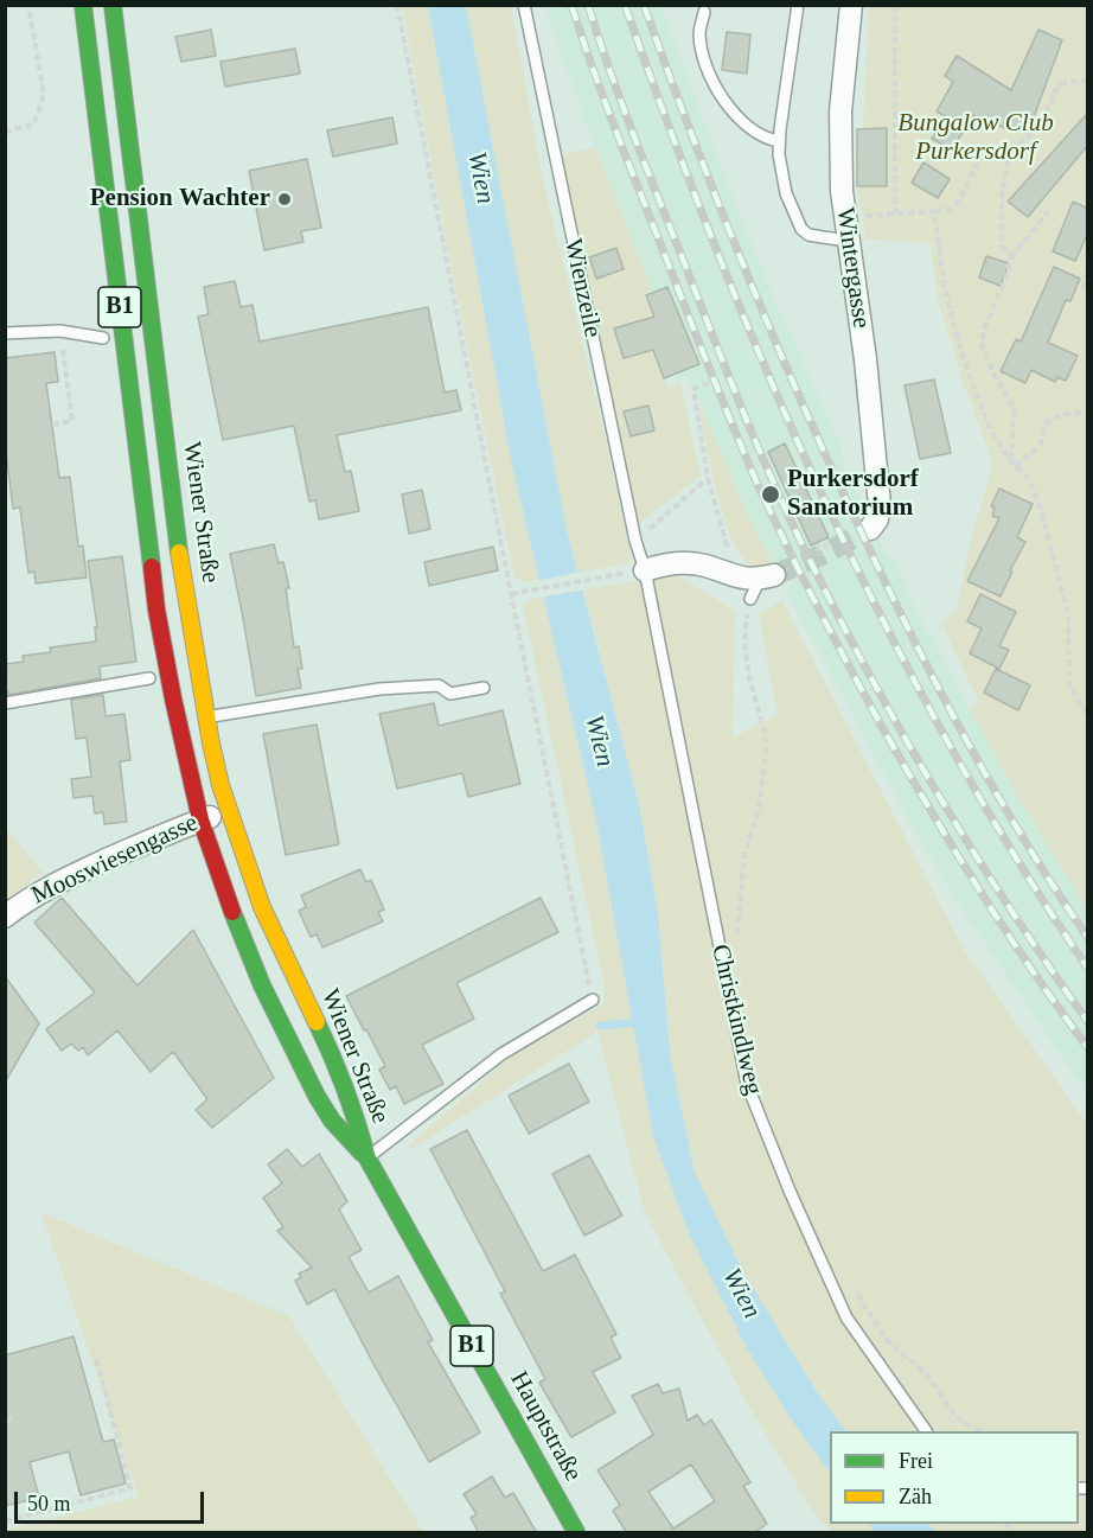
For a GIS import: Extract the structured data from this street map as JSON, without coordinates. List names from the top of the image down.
{
  "streets": {
    "main road": ["B1", "Wiener Straße", "Hauptstraße"],
    "street": ["Wintergasse", "Mooswiesengasse"],
    "lane": ["Wienzeile", "Christkindlweg"]
  },
  "crossings": [
    ["Wienzeile", "Christkindlweg"],
    ["Wiener Straße", "Mooswiesengasse"],
    ["Wiener Straße", "Hauptstraße"]
  ],
  "water": ["Wien"],
  "parks": ["Bungalow Club Purkersdorf"],
  "places": ["Pension Wachter", "Purkersdorf Sanatorium"],
  "legend": ["Frei", "Zäh"],
  "scale_bar": "50 m"
}
